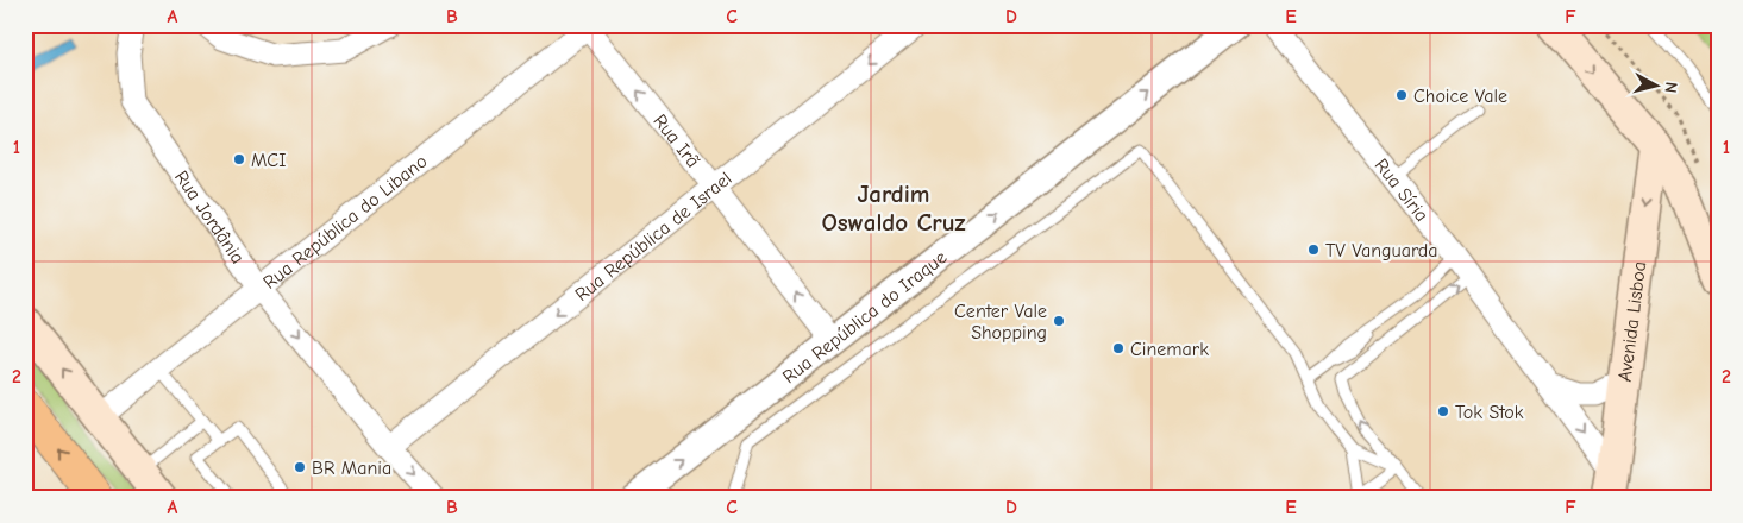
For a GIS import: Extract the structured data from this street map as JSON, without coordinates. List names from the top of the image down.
{
  "streets": {
    "main road": ["Avenida Lisboa"],
    "street": [
      "Rua Irã",
      "Rua Síria",
      "Rua Jordânia",
      "Rua República do Libano",
      "Rua República de Israel",
      "Rua República do Iraque"
    ]
  },
  "crossings": [
    ["Rua Irã", "Rua República do Libano"],
    ["Rua Irã", "Rua República de Israel"],
    ["Rua Irã", "Rua República do Iraque"],
    ["Rua Síria", "Avenida Lisboa"],
    ["Rua Jordânia", "Rua República do Libano"],
    ["Rua Jordânia", "Rua República de Israel"]
  ],
  "one_way": [
    "Rua Irã",
    "Rua Jordânia",
    "Rua República de Israel",
    "Rua República do Iraque",
    "Avenida Lisboa"
  ],
  "districts": ["Jardim Oswaldo Cruz"],
  "places": [
    "Choice Vale",
    "MCI",
    "TV Vanguarda",
    "Center Vale Shopping",
    "Cinemark",
    "Tok Stok",
    "BR Mania"
  ],
  "north": "right",
  "grid": {
    "columns": [
      "A",
      "B",
      "C",
      "D",
      "E",
      "F"
    ],
    "rows": ["1", "2"]
  }
}
